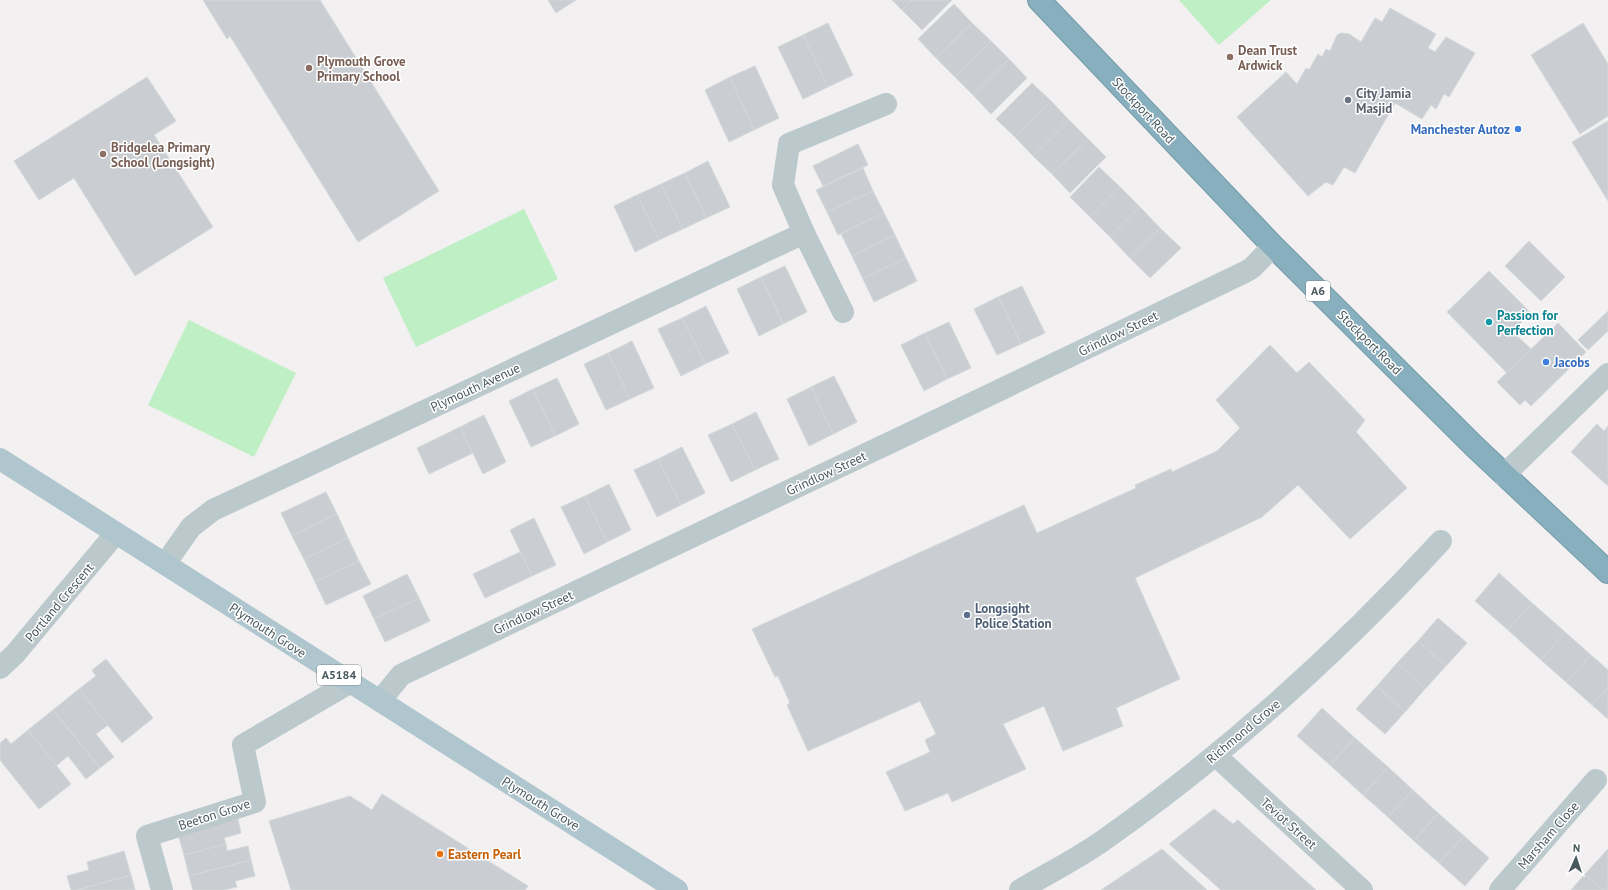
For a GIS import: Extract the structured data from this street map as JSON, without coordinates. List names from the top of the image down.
{
  "streets": {
    "highway": ["Stockport Road", "A6"],
    "main road": ["Plymouth Grove", "A5184"],
    "street": [
      "Grindlow Street",
      "Plymouth Avenue",
      "Portland Crescent",
      "Richmond Grove",
      "Beeton Grove",
      "Teviot Street",
      "Marsham Close"
    ]
  },
  "crossings": [
    ["Stockport Road", "Grindlow Street"],
    ["Grindlow Street", "Plymouth Grove"],
    ["Plymouth Avenue", "Plymouth Grove"],
    ["Portland Crescent", "Plymouth Grove"],
    ["Plymouth Grove", "Beeton Grove"],
    ["Richmond Grove", "Teviot Street"]
  ],
  "places": [
    "Dean Trust Ardwick",
    "Plymouth Grove Primary School",
    "City Jamia Masjid",
    "Manchester Autoz",
    "Bridgelea Primary School (Longsight)",
    "Passion for Perfection",
    "Jacobs",
    "Longsight Police Station",
    "Eastern Pearl"
  ],
  "north": "top"
}
